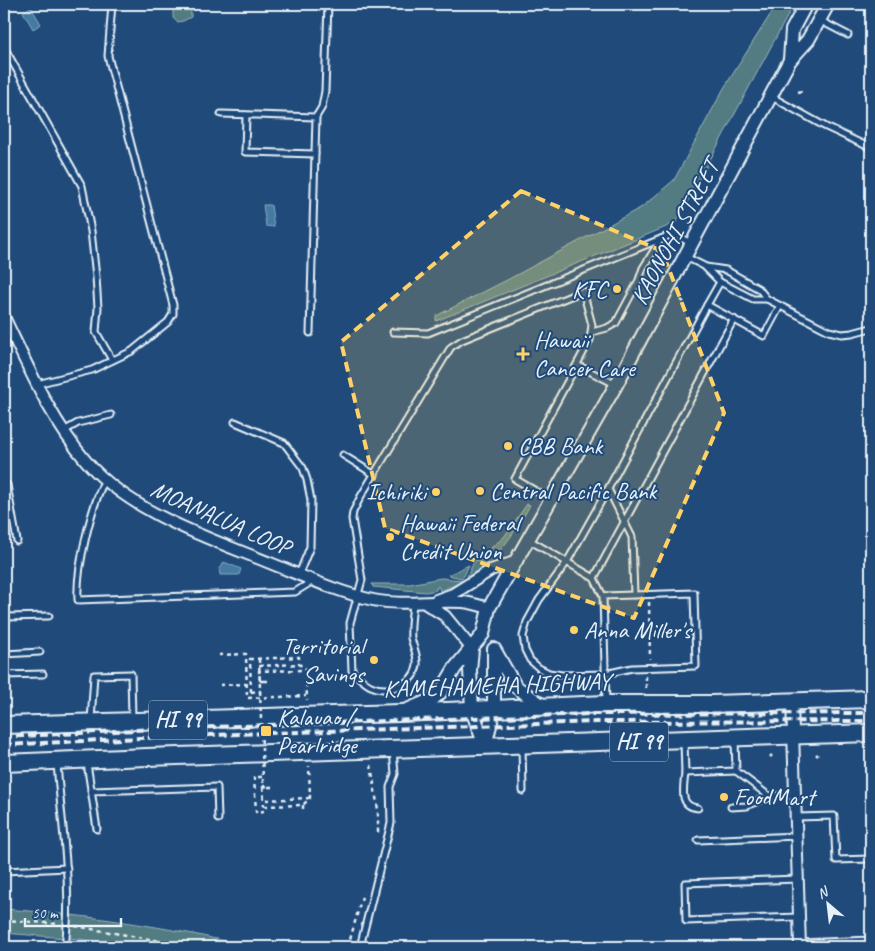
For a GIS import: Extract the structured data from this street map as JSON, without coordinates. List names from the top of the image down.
{
  "streets": {
    "main road": ["KAMEHAMEHA HIGHWAY", "HI 99"],
    "street": ["KAONOHI STREET", "MOANALUA LOOP"]
  },
  "crossings": [
    ["KAONOHI STREET", "MOANALUA LOOP"],
    ["KAONOHI STREET", "KAMEHAMEHA HIGHWAY"]
  ],
  "places": {
    "other": [
      "KFC",
      "CBB Bank",
      "Central Pacific Bank",
      "Ichiriki",
      "Hawaii Federal Credit Union",
      "Anna Miller's",
      "Territorial Savings",
      "FoodMart"
    ],
    "health": ["Hawaii Cancer Care"],
    "transit": ["Kalauao / Pearlridge"]
  },
  "scale_bar": "50 m",
  "north": "top left"
}
